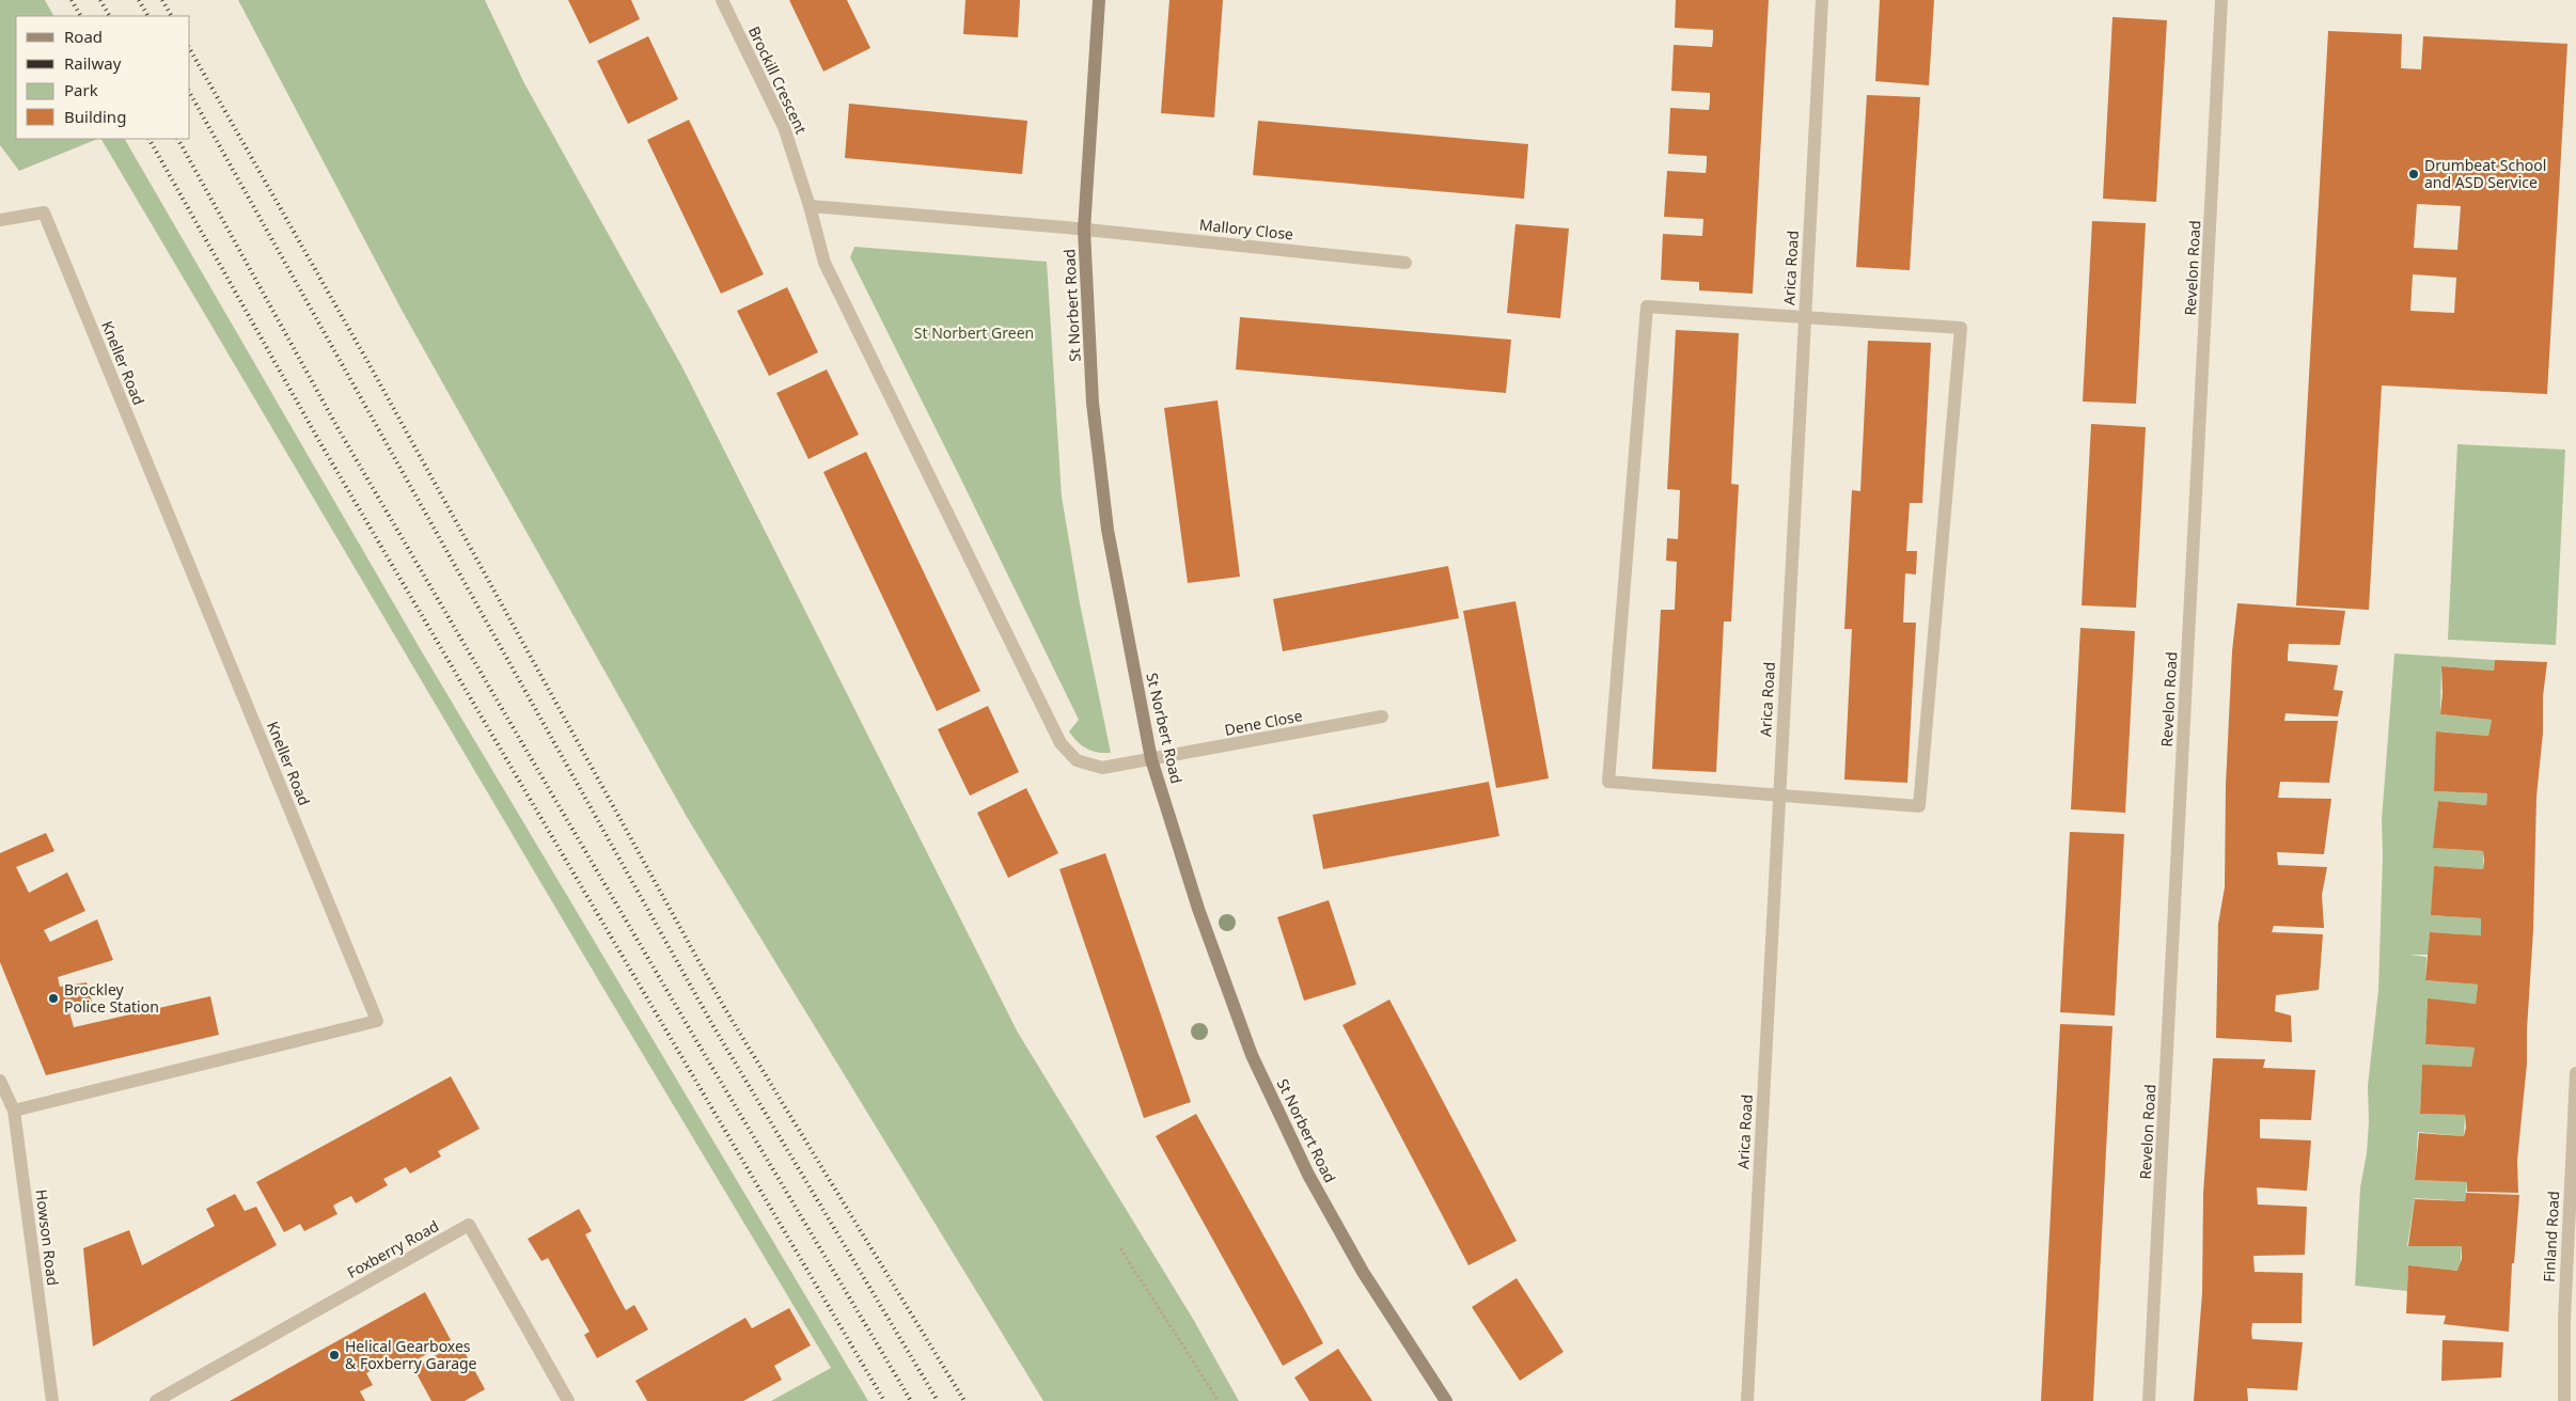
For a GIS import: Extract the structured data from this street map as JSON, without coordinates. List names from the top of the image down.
{
  "streets": {
    "street": [
      "Brockill Crescent",
      "Mallory Close",
      "Arica Road",
      "Revelon Road",
      "St Norbert Road",
      "Kneller Road",
      "Dene Close",
      "Finland Road",
      "Howson Road",
      "Foxberry Road"
    ]
  },
  "crossings": [
    ["Mallory Close", "St Norbert Road"],
    ["St Norbert Road", "Dene Close"],
    ["Kneller Road", "Howson Road"]
  ],
  "parks": ["St Norbert Green"],
  "places": ["Drumbeat School and ASD Service", "Brockley Police Station", "Helical Gearboxes & Foxberry Garage"],
  "legend": [
    "Road",
    "Railway",
    "Park",
    "Building"
  ]
}
